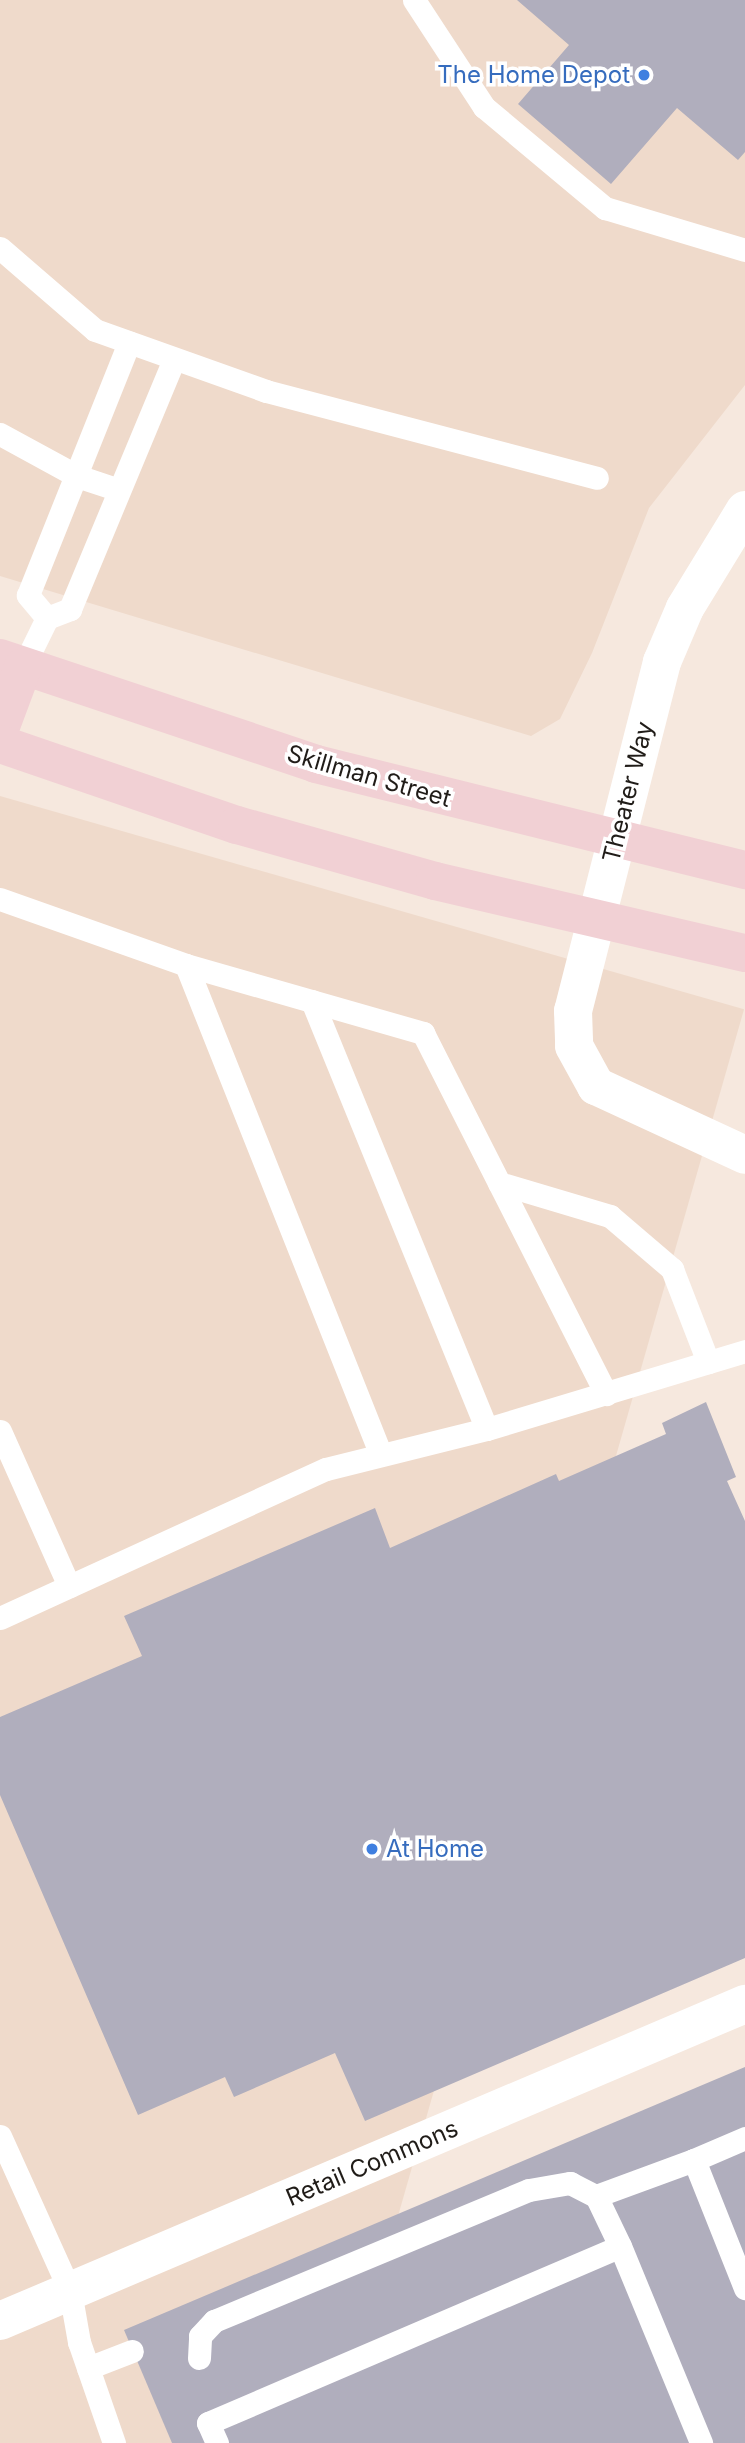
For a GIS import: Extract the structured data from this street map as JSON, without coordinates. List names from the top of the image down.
{
  "streets": {
    "main road": ["Skillman Street"],
    "street": ["Theater Way", "Retail Commons"]
  },
  "crossings": [
    ["Skillman Street", "Theater Way"]
  ],
  "places": ["The Home Depot", "At Home"]
}
